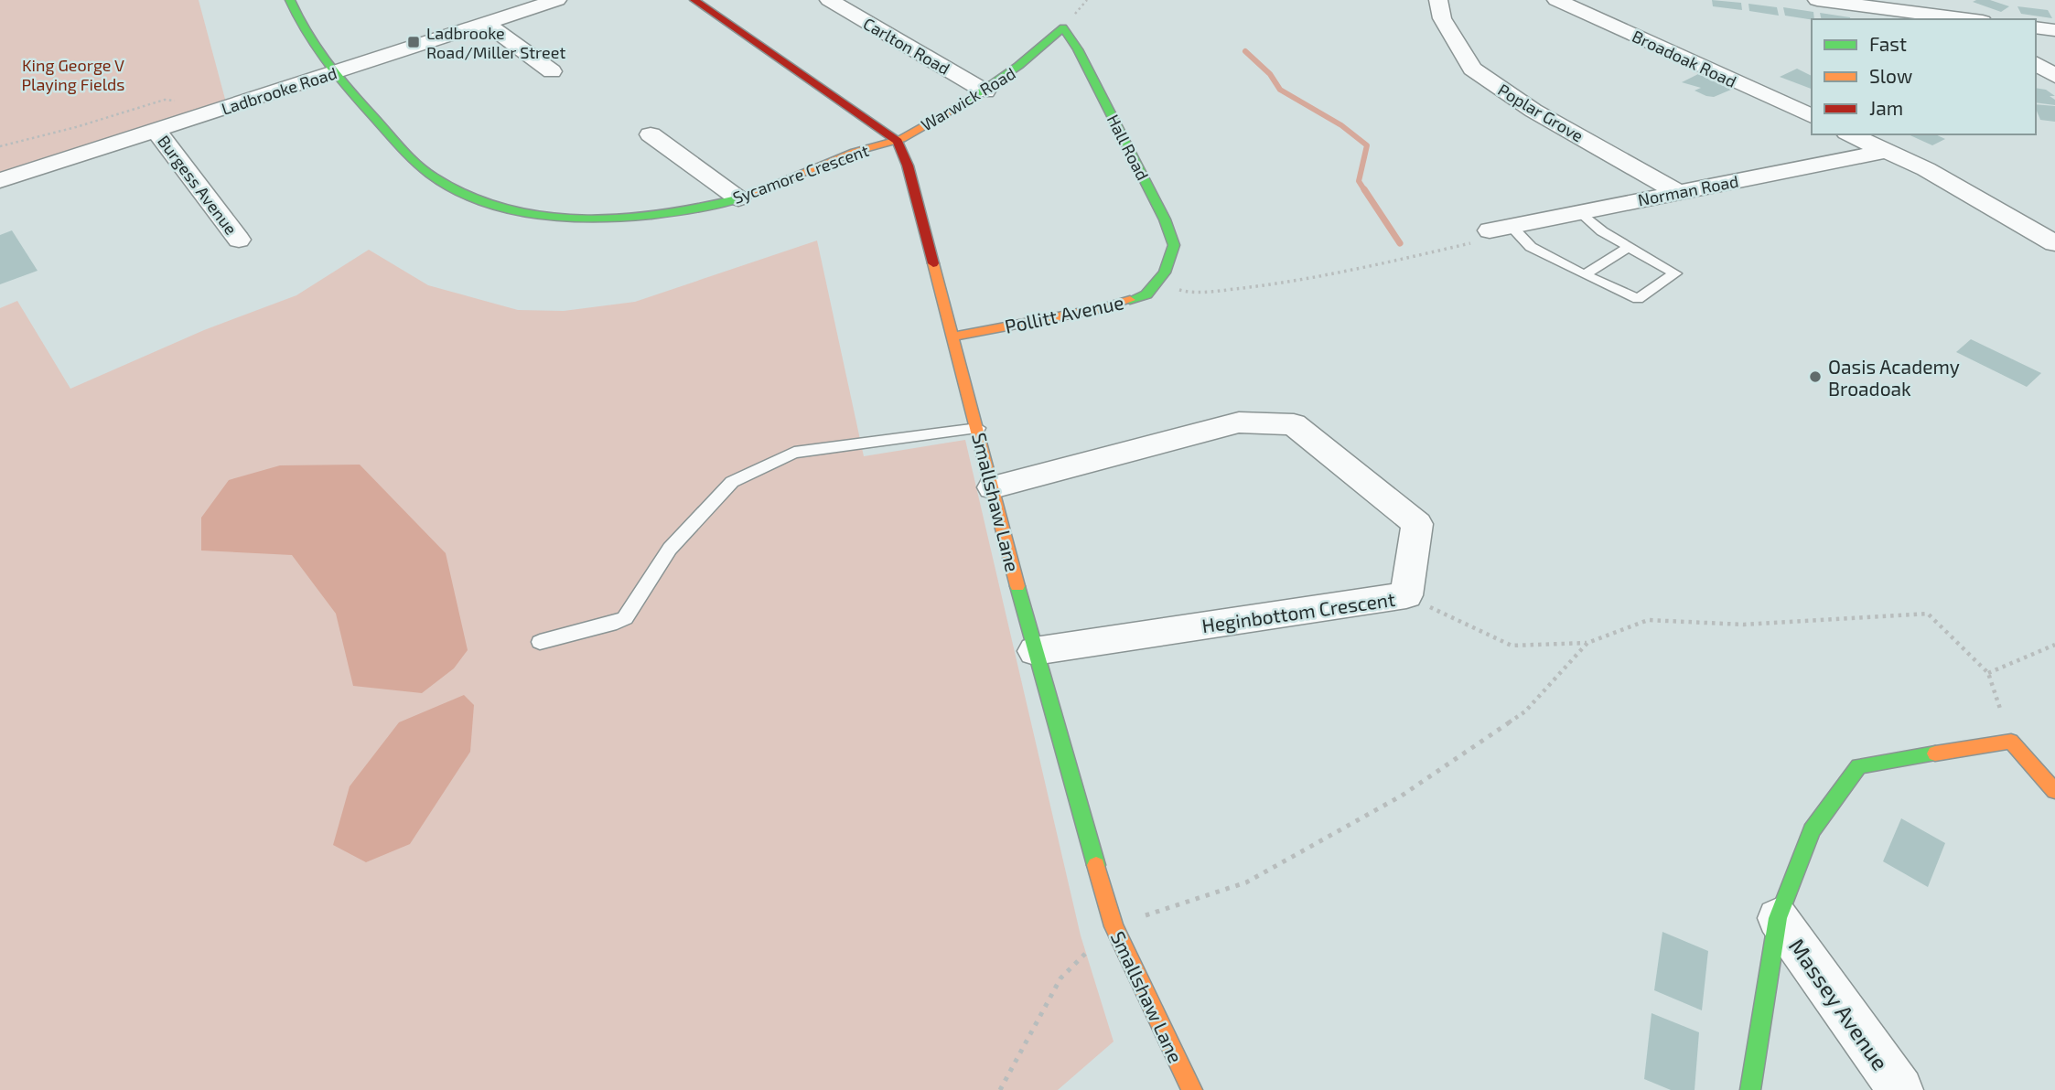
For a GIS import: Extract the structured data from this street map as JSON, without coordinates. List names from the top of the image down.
{
  "streets": {
    "street": [
      "Carlton Road",
      "Broadoak Road",
      "Ladbrooke Road",
      "Warwick Road",
      "Poplar Grove",
      "Hall Road",
      "Sycamore Crescent",
      "Burgess Avenue",
      "Norman Road",
      "Pollitt Avenue",
      "Smallshaw Lane",
      "Heginbottom Crescent",
      "Massey Avenue"
    ]
  },
  "crossings": [
    ["Carlton Road", "Warwick Road"],
    ["Ladbrooke Road", "Sycamore Crescent"],
    ["Ladbrooke Road", "Burgess Avenue"],
    ["Warwick Road", "Hall Road"],
    ["Warwick Road", "Sycamore Crescent"],
    ["Warwick Road", "Smallshaw Lane"],
    ["Poplar Grove", "Norman Road"],
    ["Hall Road", "Pollitt Avenue"],
    ["Sycamore Crescent", "Smallshaw Lane"],
    ["Pollitt Avenue", "Smallshaw Lane"],
    ["Smallshaw Lane", "Heginbottom Crescent"]
  ],
  "parks": ["King George V Playing Fields"],
  "places": {
    "transit": ["Ladbrooke Road/Miller Street"],
    "other": ["Oasis Academy Broadoak"]
  },
  "legend": ["Fast", "Slow", "Jam"]
}
